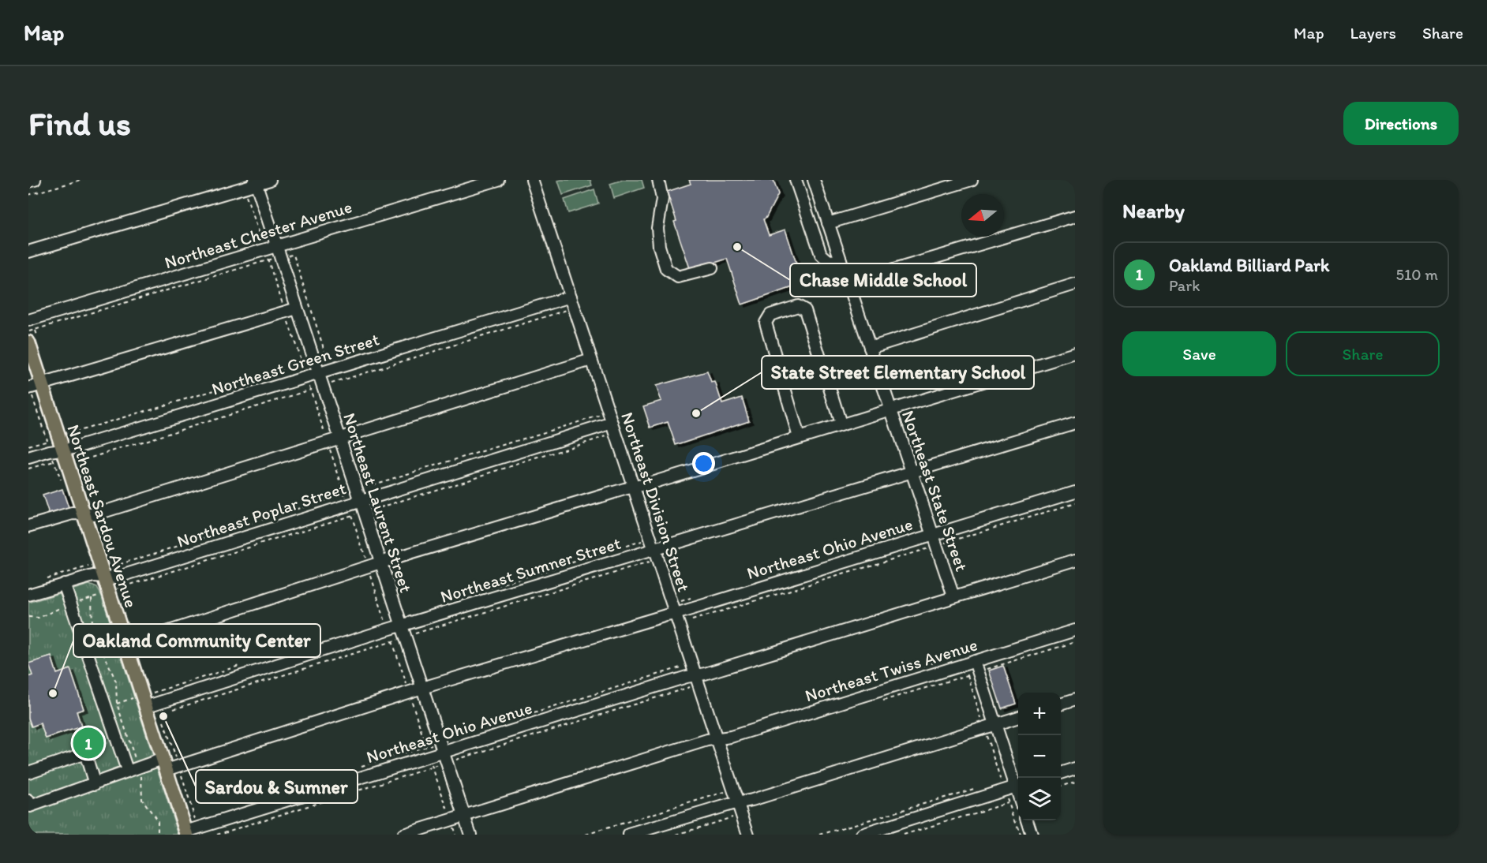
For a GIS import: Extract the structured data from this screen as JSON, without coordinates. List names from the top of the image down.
{
  "streets": {
    "main road": ["Northeast Sardou Avenue"],
    "street": [
      "Northeast Chester Avenue",
      "Northeast Green Street",
      "Northeast State Street",
      "Northeast Division Street",
      "Northeast Laurent Street",
      "Northeast Poplar Street",
      "Northeast Ohio Avenue",
      "Northeast Sumner Street",
      "Northeast Twiss Avenue"
    ]
  },
  "crossings": [
    ["Northeast Chester Avenue", "Northeast Laurent Street"],
    ["Northeast Green Street", "Northeast Division Street"],
    ["Northeast Green Street", "Northeast Laurent Street"],
    ["Northeast Green Street", "Northeast Sardou Avenue"],
    ["Northeast State Street", "Northeast Ohio Avenue"],
    ["Northeast State Street", "Northeast Sumner Street"],
    ["Northeast Division Street", "Northeast Poplar Street"],
    ["Northeast Division Street", "Northeast Ohio Avenue"],
    ["Northeast Division Street", "Northeast Sumner Street"],
    ["Northeast Division Street", "Northeast Twiss Avenue"],
    ["Northeast Laurent Street", "Northeast Poplar Street"],
    ["Northeast Laurent Street", "Northeast Ohio Avenue"],
    ["Northeast Laurent Street", "Northeast Sumner Street"],
    ["Northeast Laurent Street", "Northeast Twiss Avenue"],
    ["Northeast Poplar Street", "Northeast Sardou Avenue"],
    ["Northeast Sardou Avenue", "Northeast Ohio Avenue"],
    ["Northeast Sardou Avenue", "Northeast Sumner Street"]
  ],
  "places": [
    "Chase Middle School",
    "State Street Elementary School",
    "Oakland Community Center",
    "Sardou & Sumner"
  ],
  "north": "left",
  "page": {
    "header": "Map",
    "nav": ["Map", "Layers", "Share"],
    "buttons": [
      "Directions",
      ["Save", "Share"]
    ],
    "title": "Find us",
    "heading": "Nearby",
    "list": [
      {
        "mark": "1",
        "name": "Oakland Billiard Park",
        "note": "Park",
        "value": "510 m"
      }
    ],
    "map_buttons": ["+", "−"],
    "pins": "1"
  }
}
